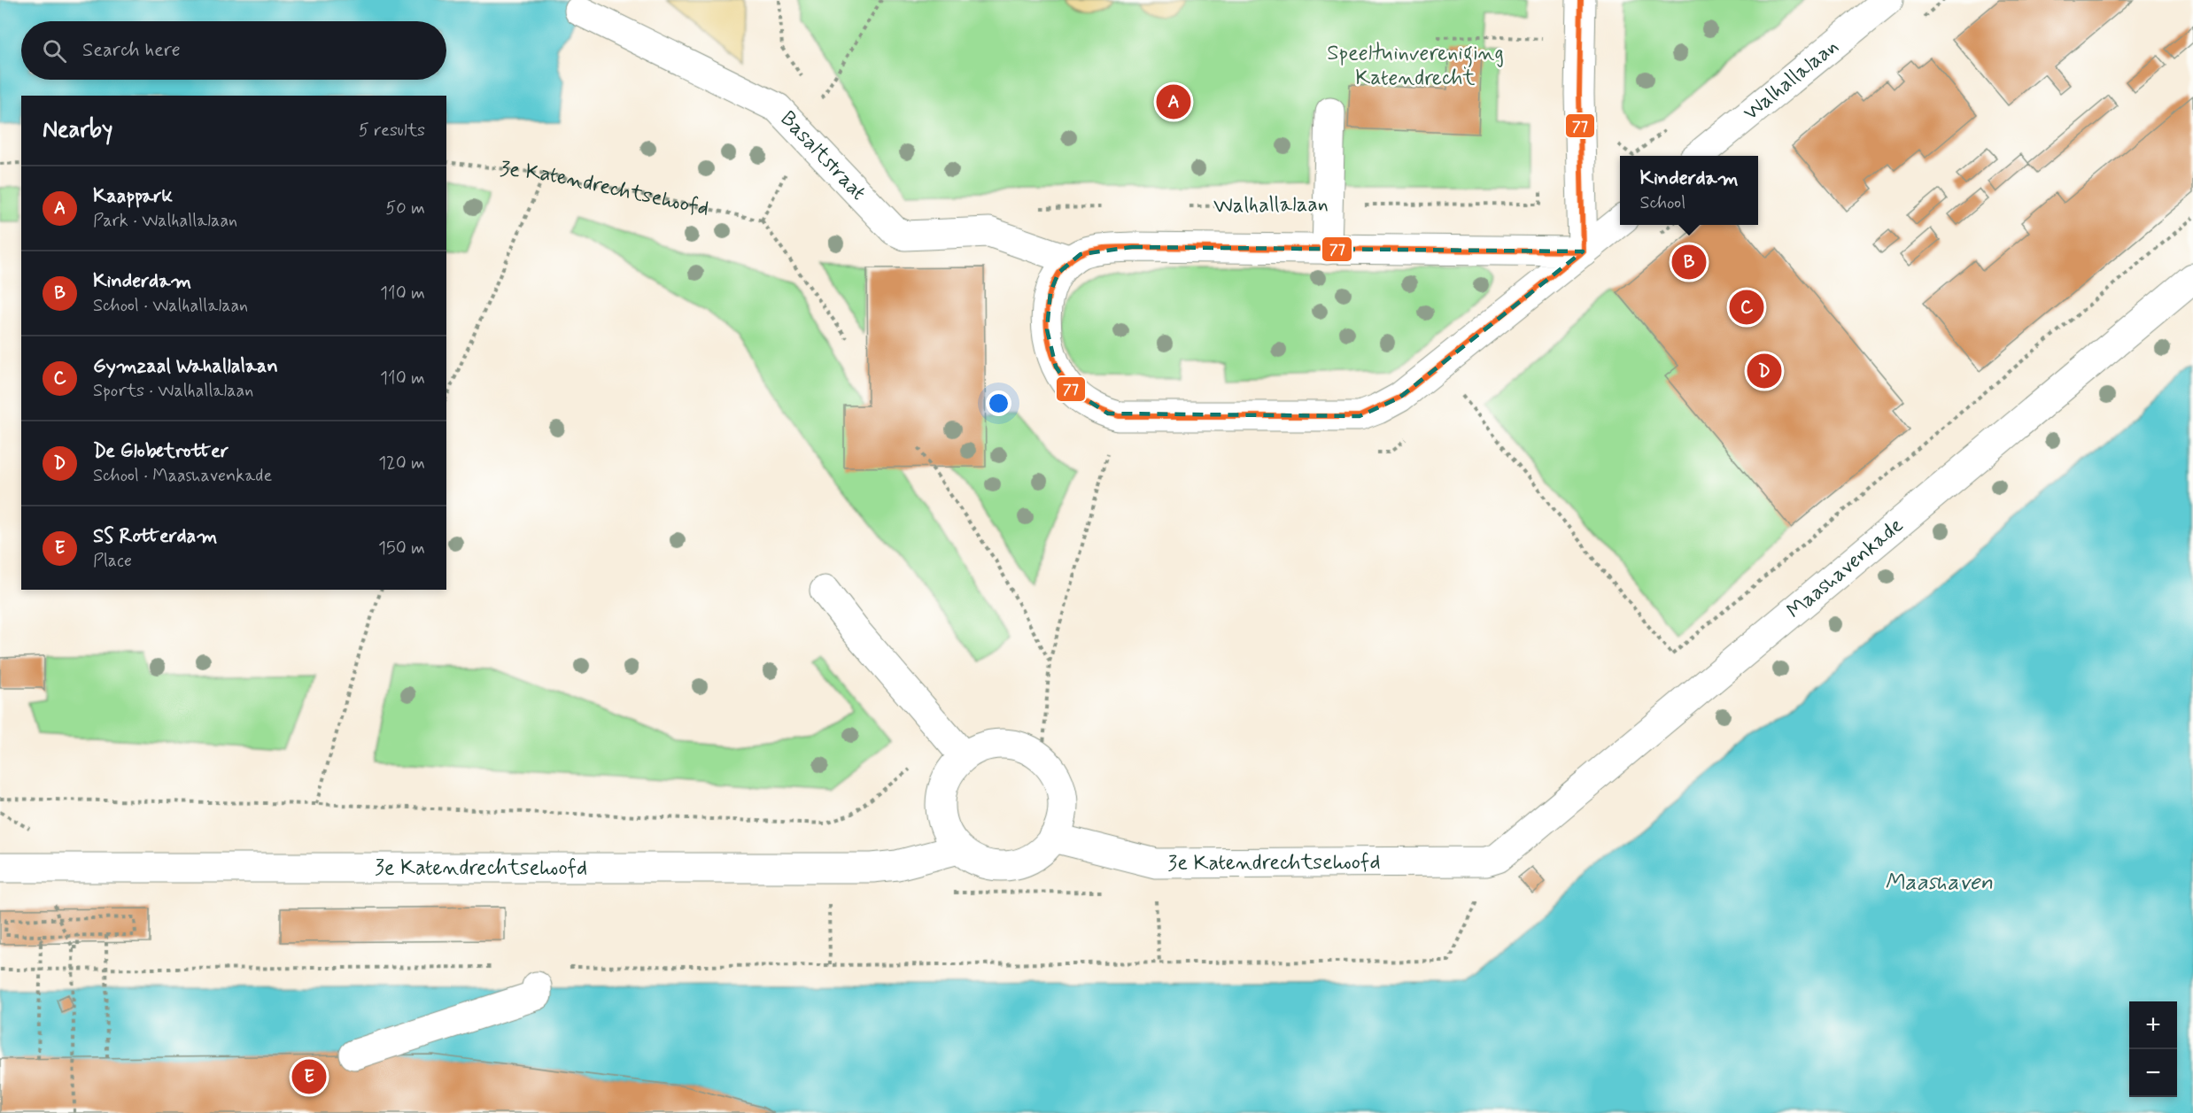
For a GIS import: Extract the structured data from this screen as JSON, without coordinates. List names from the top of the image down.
{
  "streets": {
    "street": [
      "Walhallalaan",
      "Basaltstraat",
      "3e Katendrechtsehoofd",
      "Maashavenkade"
    ]
  },
  "crossings": [
    ["Walhallalaan", "Basaltstraat"],
    ["3e Katendrechtsehoofd", "Maashavenkade"]
  ],
  "water": ["Maashaven"],
  "parks": ["Speeltuinvereniging Katendrecht"],
  "lines": ["transit line 77"],
  "page": {
    "search": "Search here",
    "pins": [
      "A",
      "B",
      "C",
      "D",
      "E"
    ],
    "heading": ["Nearby", "5 results"],
    "popup": ["Kinderdam", "School"],
    "list": [
      {
        "mark": "A",
        "name": "Kaappark",
        "note": "Park · Walhallalaan",
        "value": "50 m"
      },
      {
        "mark": "B",
        "name": "Kinderdam",
        "note": "School · Walhallalaan",
        "value": "110 m"
      },
      {
        "mark": "C",
        "name": "Gymzaal Wahallalaan",
        "note": "Sports · Walhallalaan",
        "value": "110 m"
      },
      {
        "mark": "D",
        "name": "De Globetrotter",
        "note": "School · Maashavenkade",
        "value": "120 m"
      },
      {
        "mark": "E",
        "name": "SS Rotterdam",
        "note": "Place",
        "value": "150 m"
      }
    ],
    "map_buttons": ["+", "−"]
  }
}
